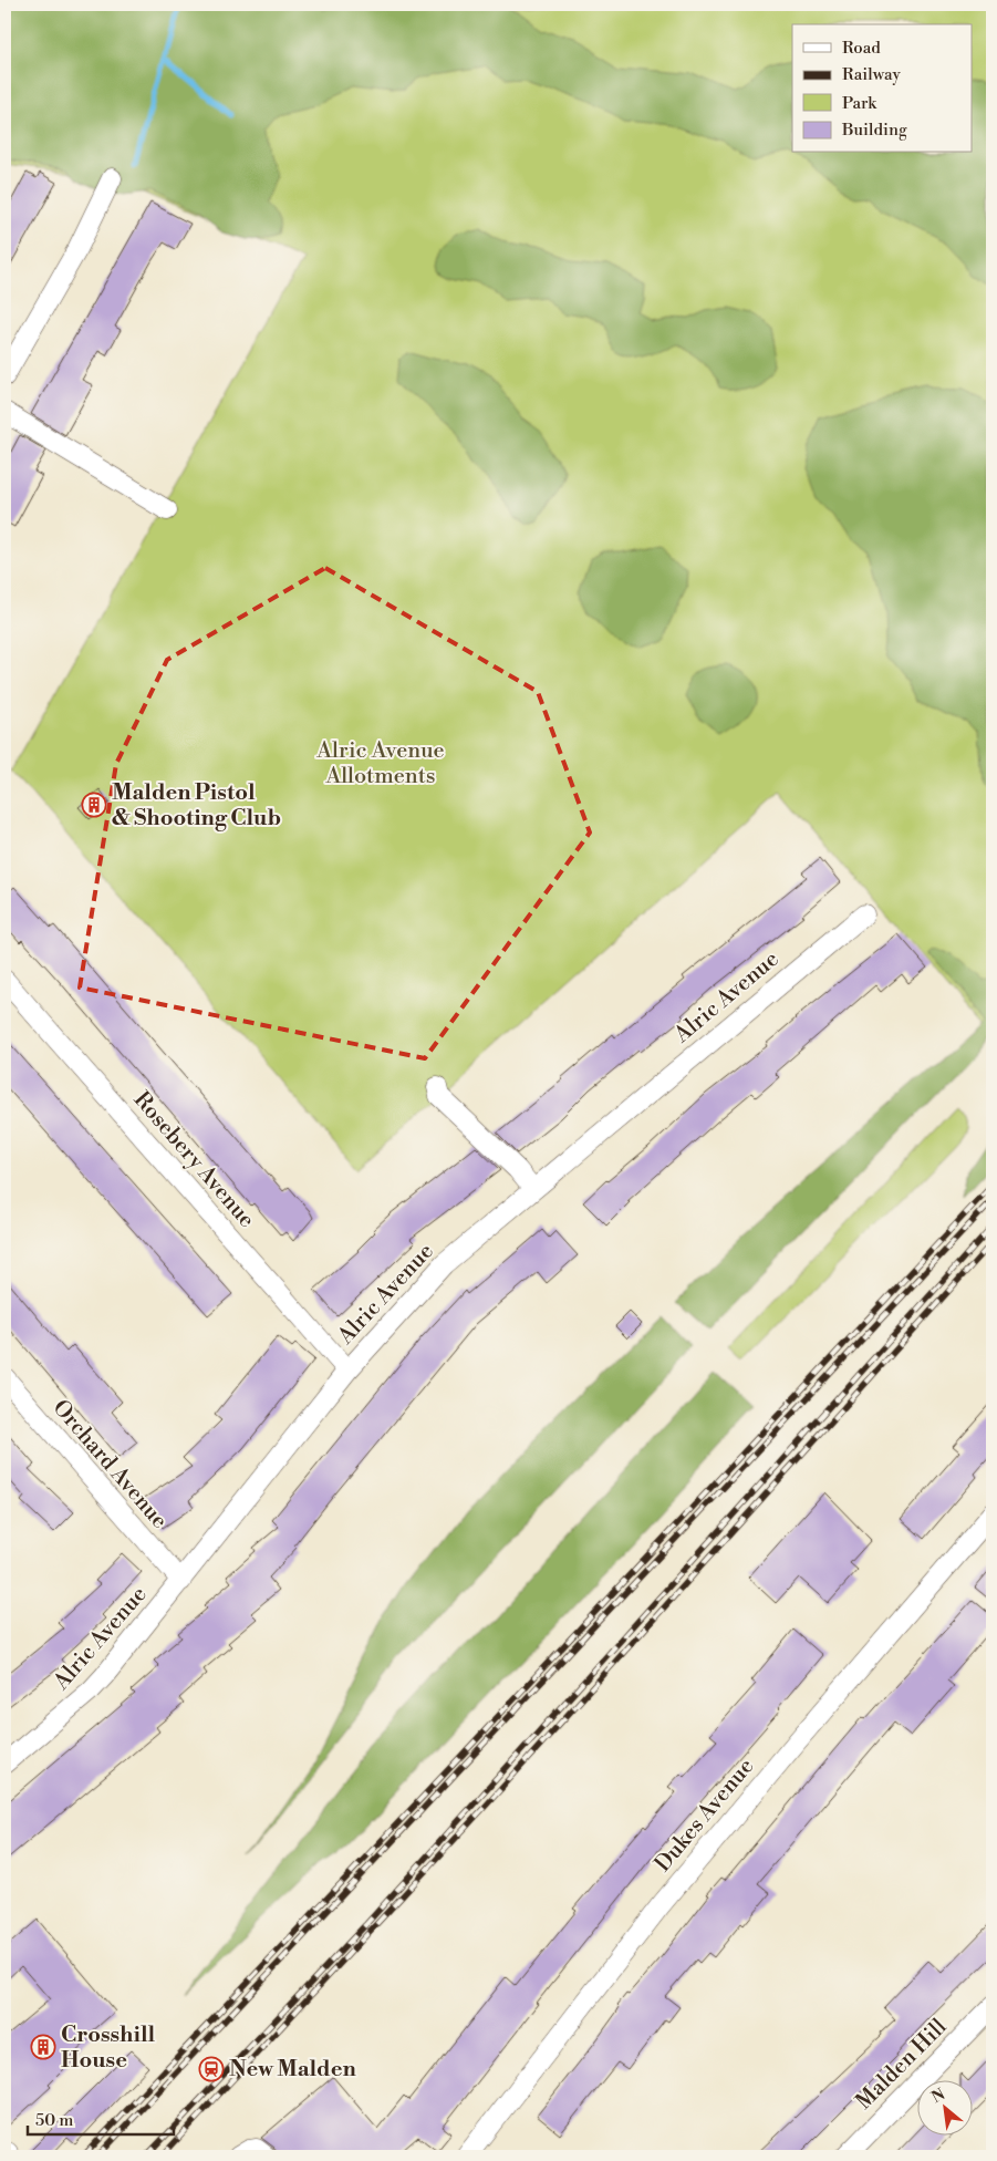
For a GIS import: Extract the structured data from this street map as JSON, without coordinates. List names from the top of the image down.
{
  "streets": {
    "street": [
      "Alric Avenue",
      "Rosebery Avenue",
      "Orchard Avenue",
      "Dukes Avenue",
      "Malden Hill"
    ]
  },
  "crossings": [
    ["Alric Avenue", "Rosebery Avenue"],
    ["Alric Avenue", "Orchard Avenue"]
  ],
  "parks": ["Alric Avenue Allotments"],
  "places": {
    "building": ["Malden Pistol & Shooting Club", "Crosshill House"],
    "station": ["New Malden"]
  },
  "legend": [
    "Road",
    "Railway",
    "Park",
    "Building"
  ],
  "scale_bar": "50 m",
  "north": "top left"
}
